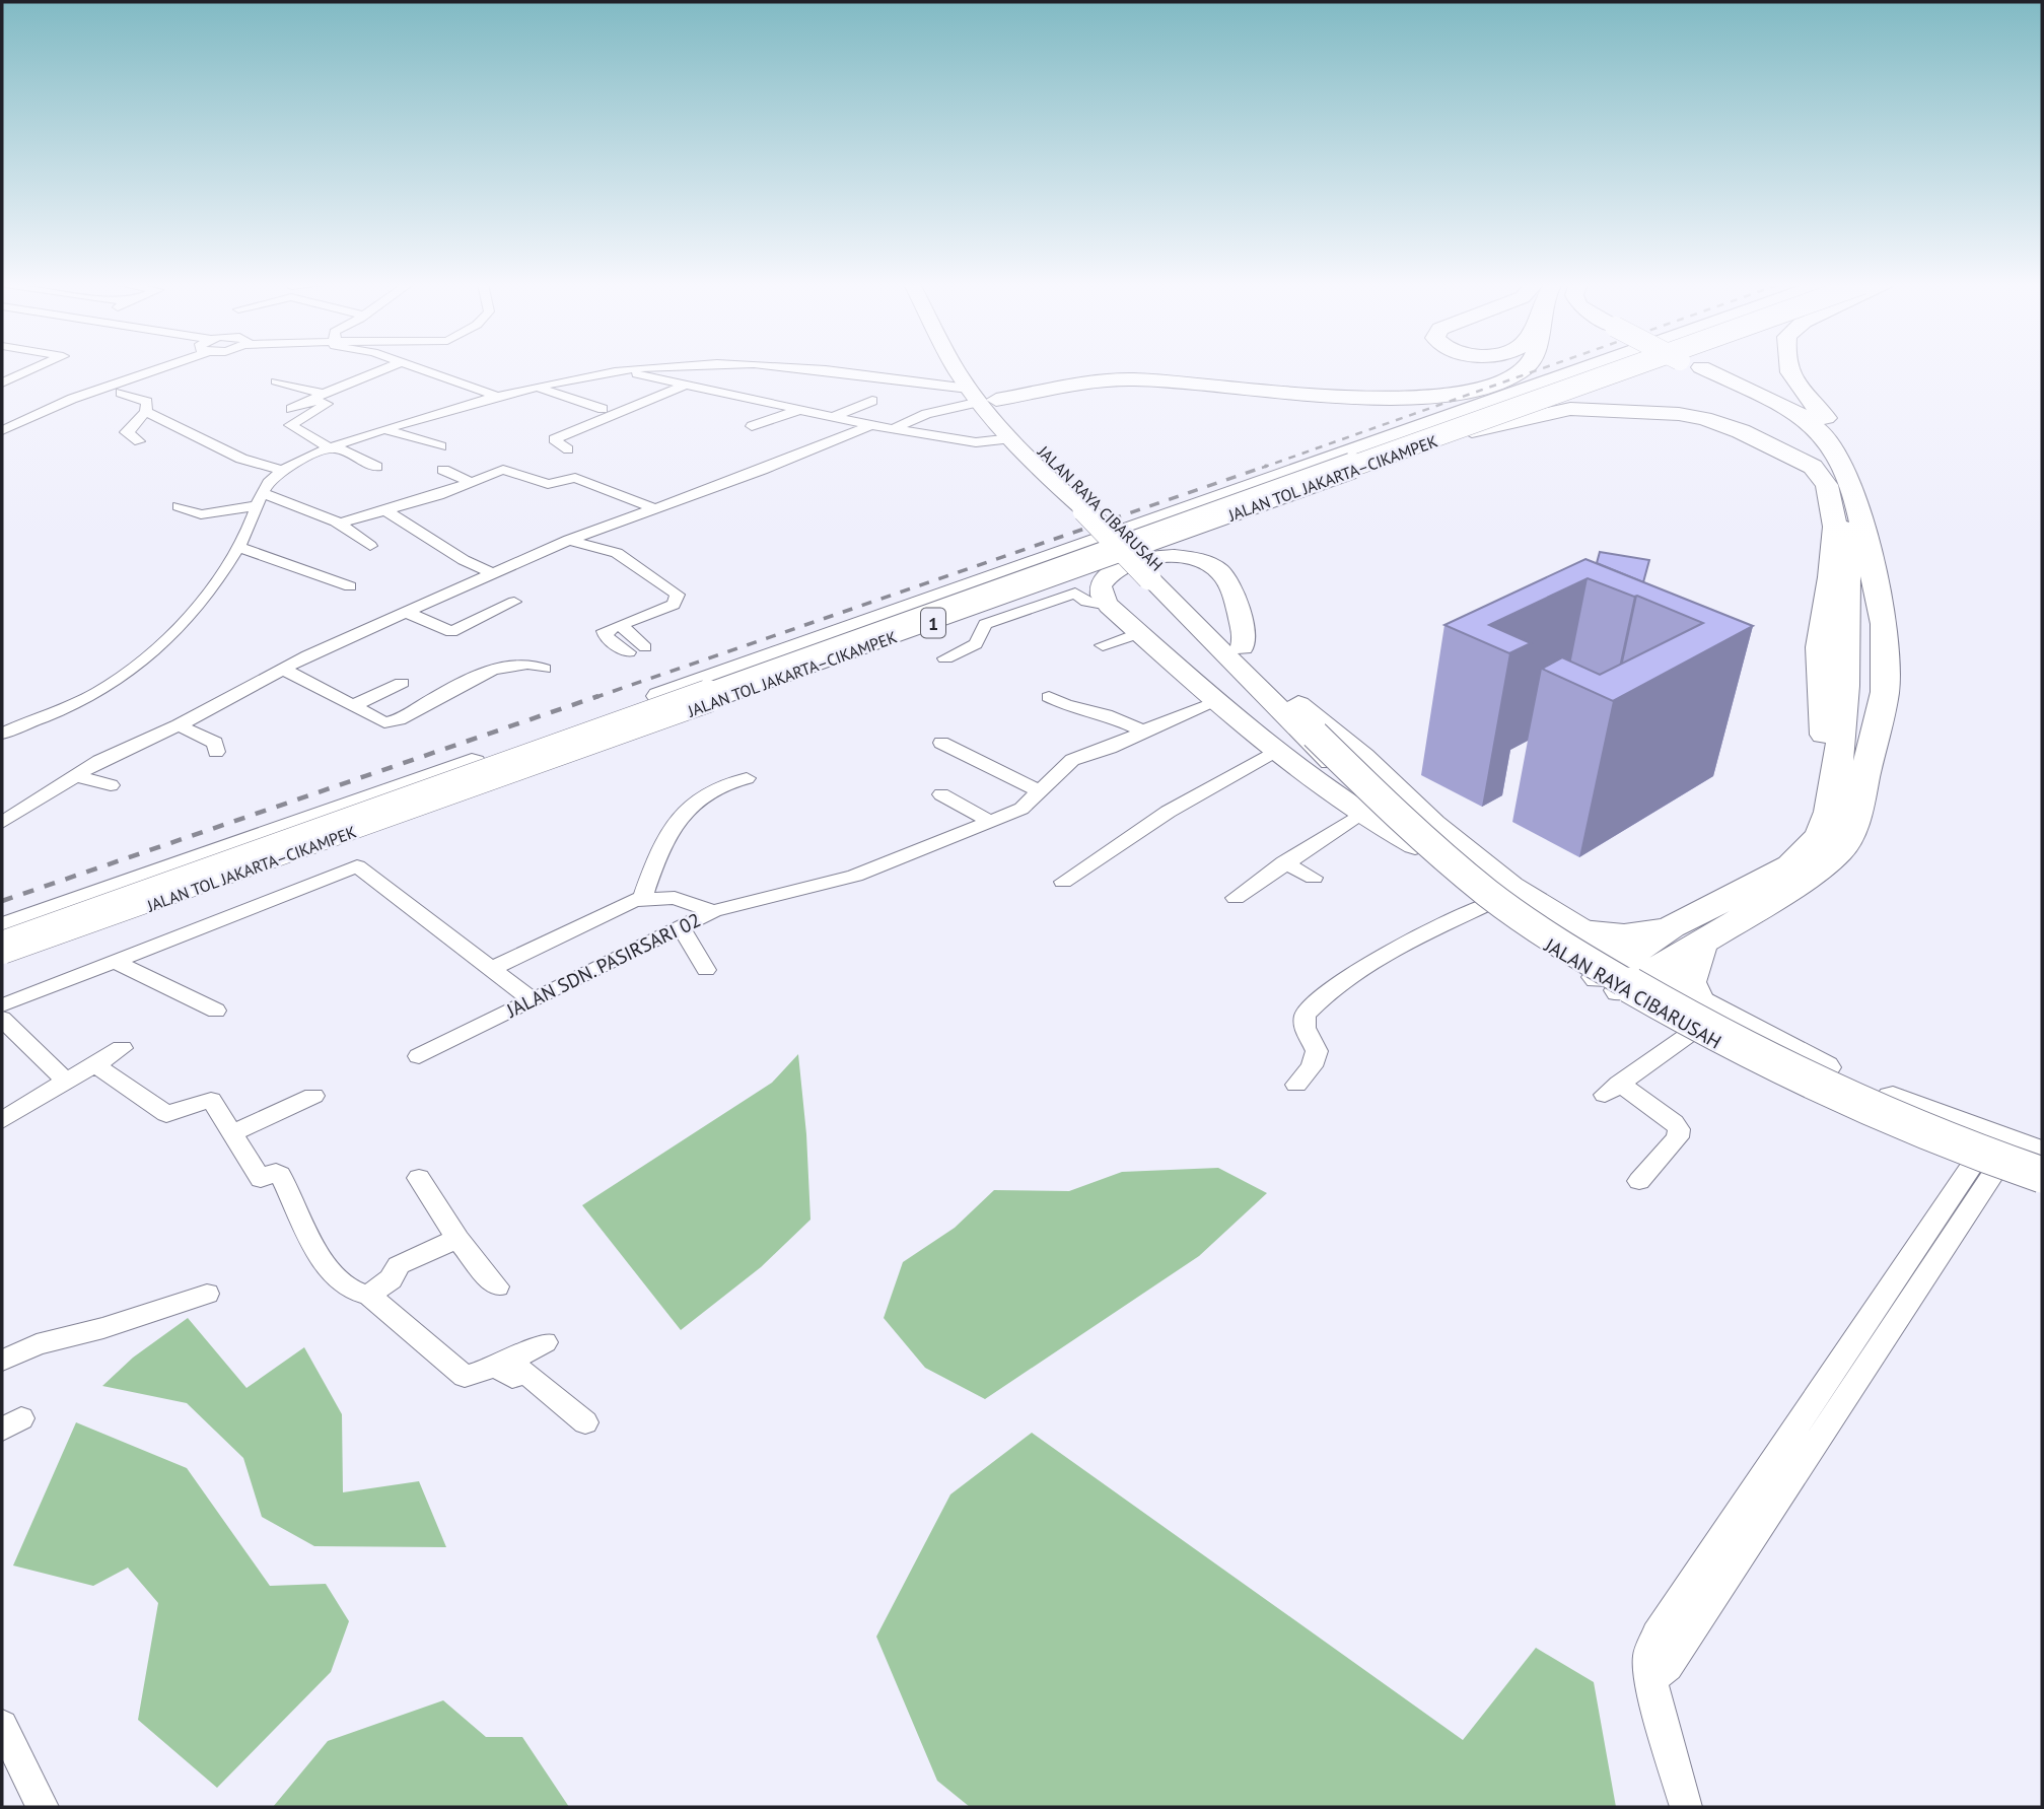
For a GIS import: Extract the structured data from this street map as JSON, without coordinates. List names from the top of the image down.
{
  "streets": {
    "highway": ["JALAN TOL JAKARTA–CIKAMPEK", "1"],
    "main road": ["JALAN RAYA CIBARUSAH"],
    "street": ["JALAN SDN. PASIRSARI 02"]
  }
}
